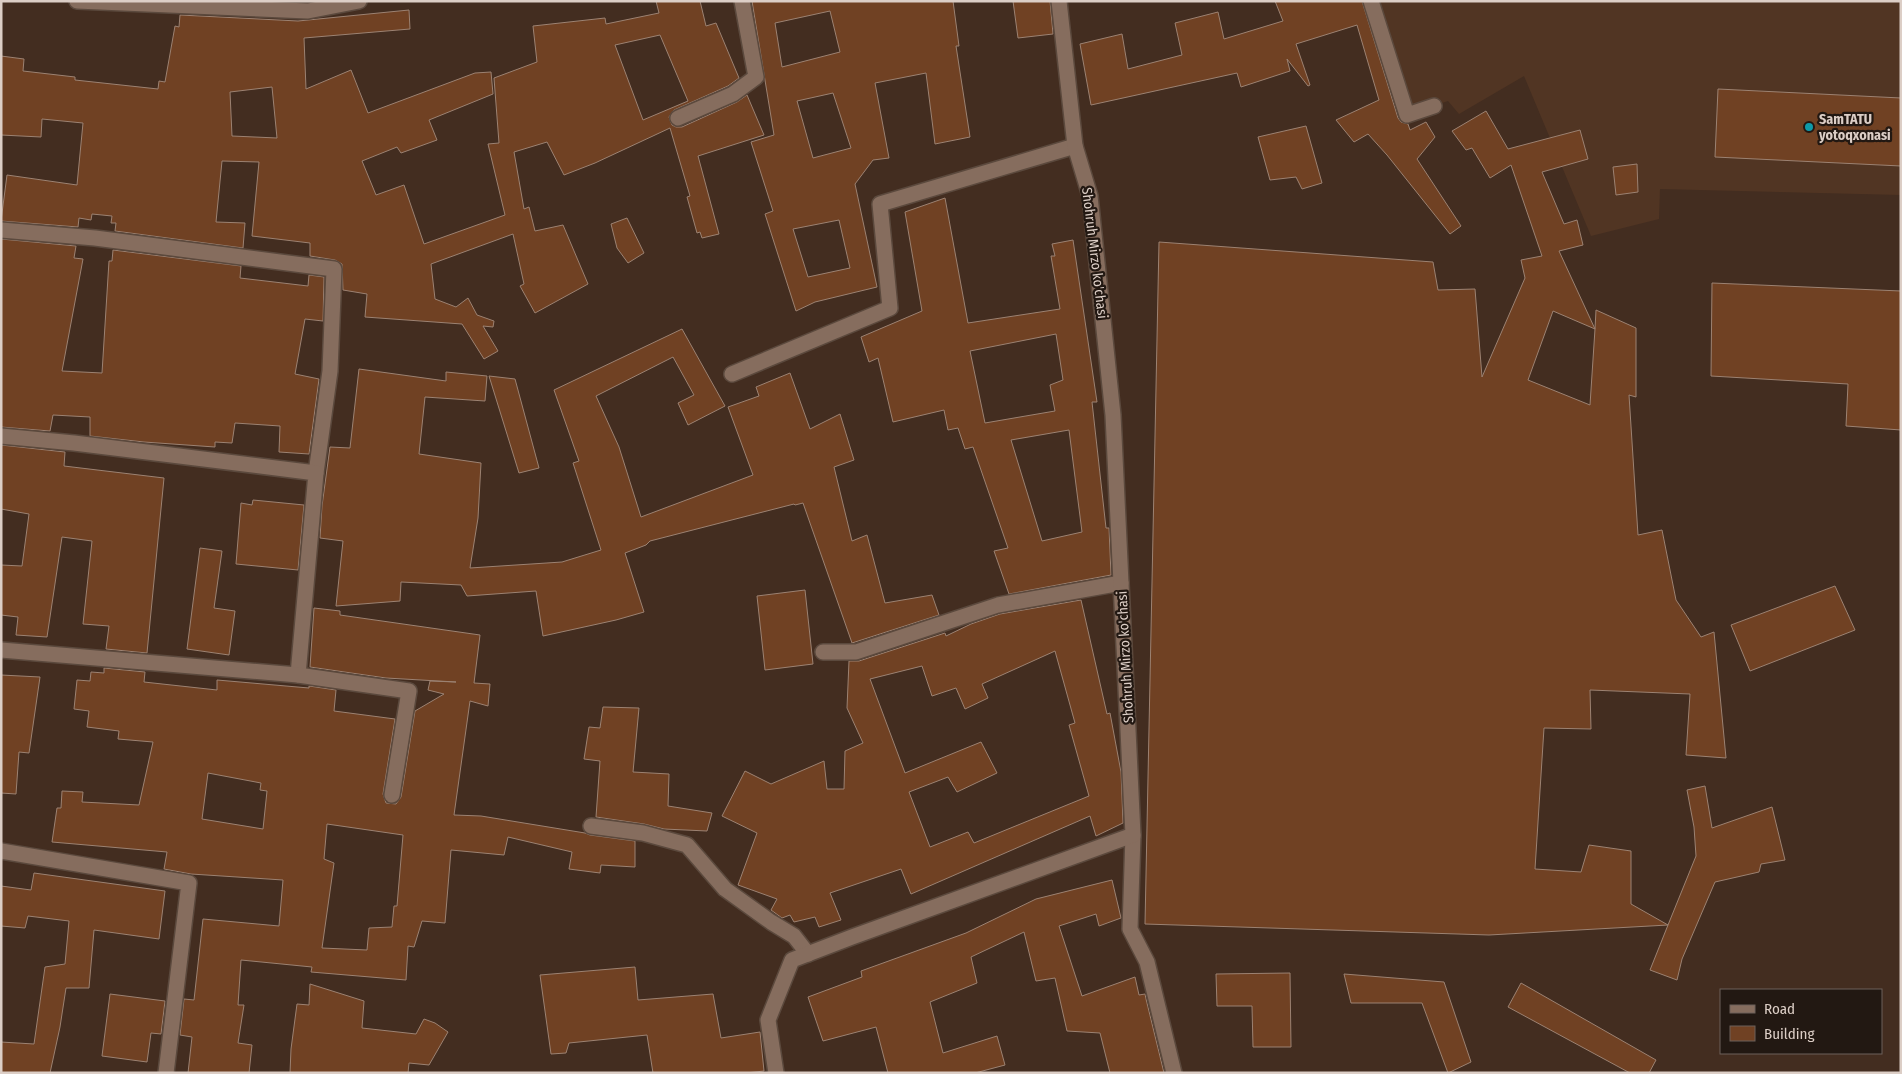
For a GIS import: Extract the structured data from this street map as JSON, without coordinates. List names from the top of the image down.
{
  "streets": {
    "street": ["Shohruh Mirzo ko'chasi"]
  },
  "places": ["SamTATU yotoqxonasi"],
  "legend": ["Road", "Building"]
}
